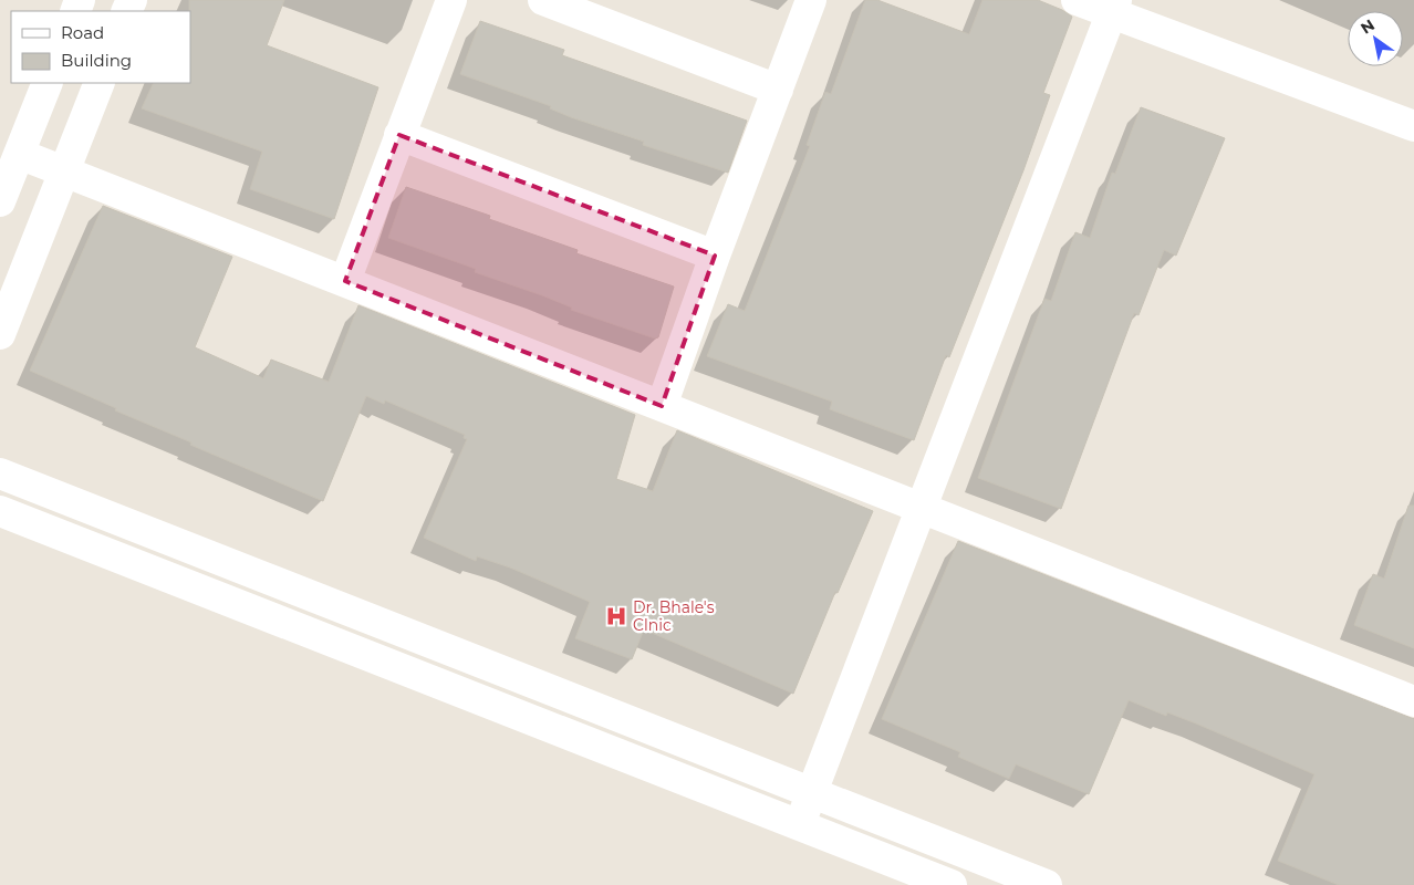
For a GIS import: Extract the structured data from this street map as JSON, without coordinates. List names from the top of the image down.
{
  "places": {
    "hospital": ["Dr. Bhale's Clnic"]
  },
  "legend": ["Road", "Building"],
  "north": "top left"
}
